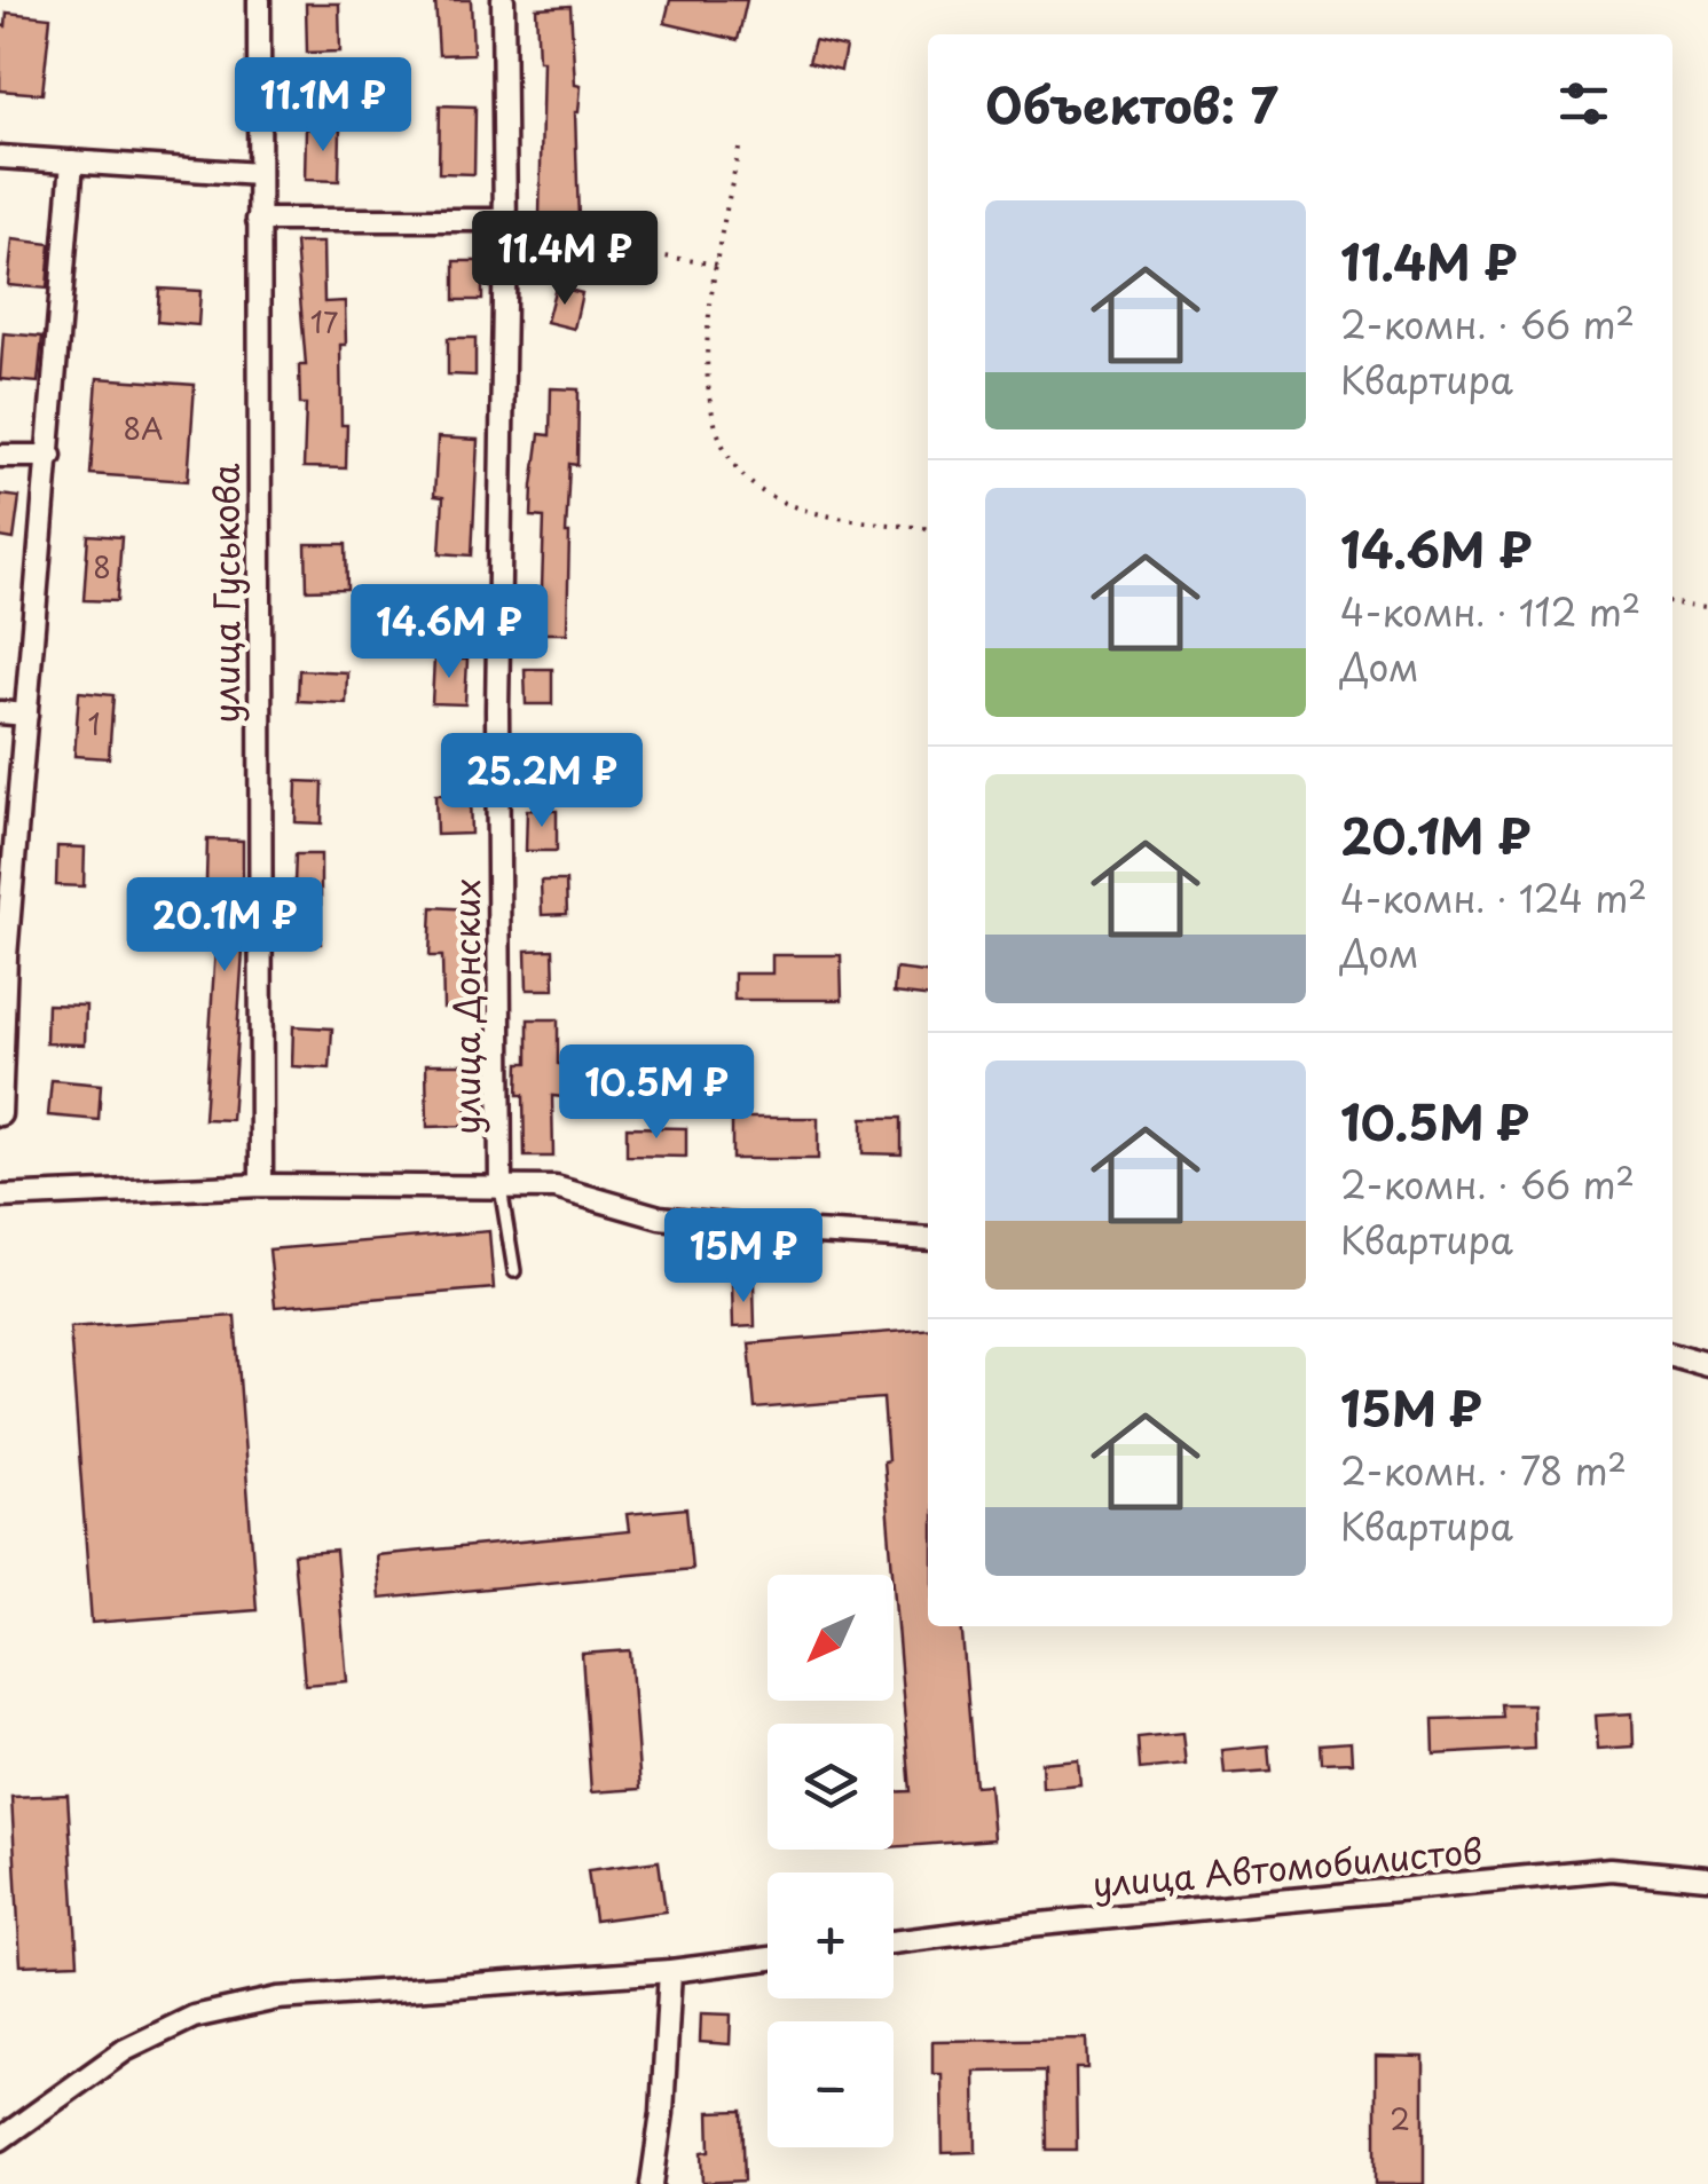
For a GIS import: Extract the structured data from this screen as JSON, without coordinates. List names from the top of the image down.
{
  "streets": {
    "street": ["улица Гуськова", "улица Донских", "улица Автомобилистов"]
  },
  "house_numbers": [
    "17",
    "8А",
    "8",
    "1",
    "2"
  ],
  "north": "bottom left",
  "page": {
    "heading": "Объектов: 7",
    "price": [
      "11.1M ₽",
      "11.4M ₽",
      "14.6M ₽",
      "25.2M ₽",
      "20.1M ₽",
      "10.5M ₽",
      "15M ₽"
    ],
    "list": [
      {
        "name": "11.4M ₽",
        "note": "2-комн. · 66 m² · Квартира"
      },
      {
        "name": "14.6M ₽",
        "note": "4-комн. · 112 m² · Дом"
      },
      {
        "name": "20.1M ₽",
        "note": "4-комн. · 124 m² · Дом"
      },
      {
        "name": "10.5M ₽",
        "note": "2-комн. · 66 m² · Квартира"
      },
      {
        "name": "15M ₽",
        "note": "2-комн. · 78 m² · Квартира"
      }
    ],
    "map_buttons": ["+", "−"]
  }
}
